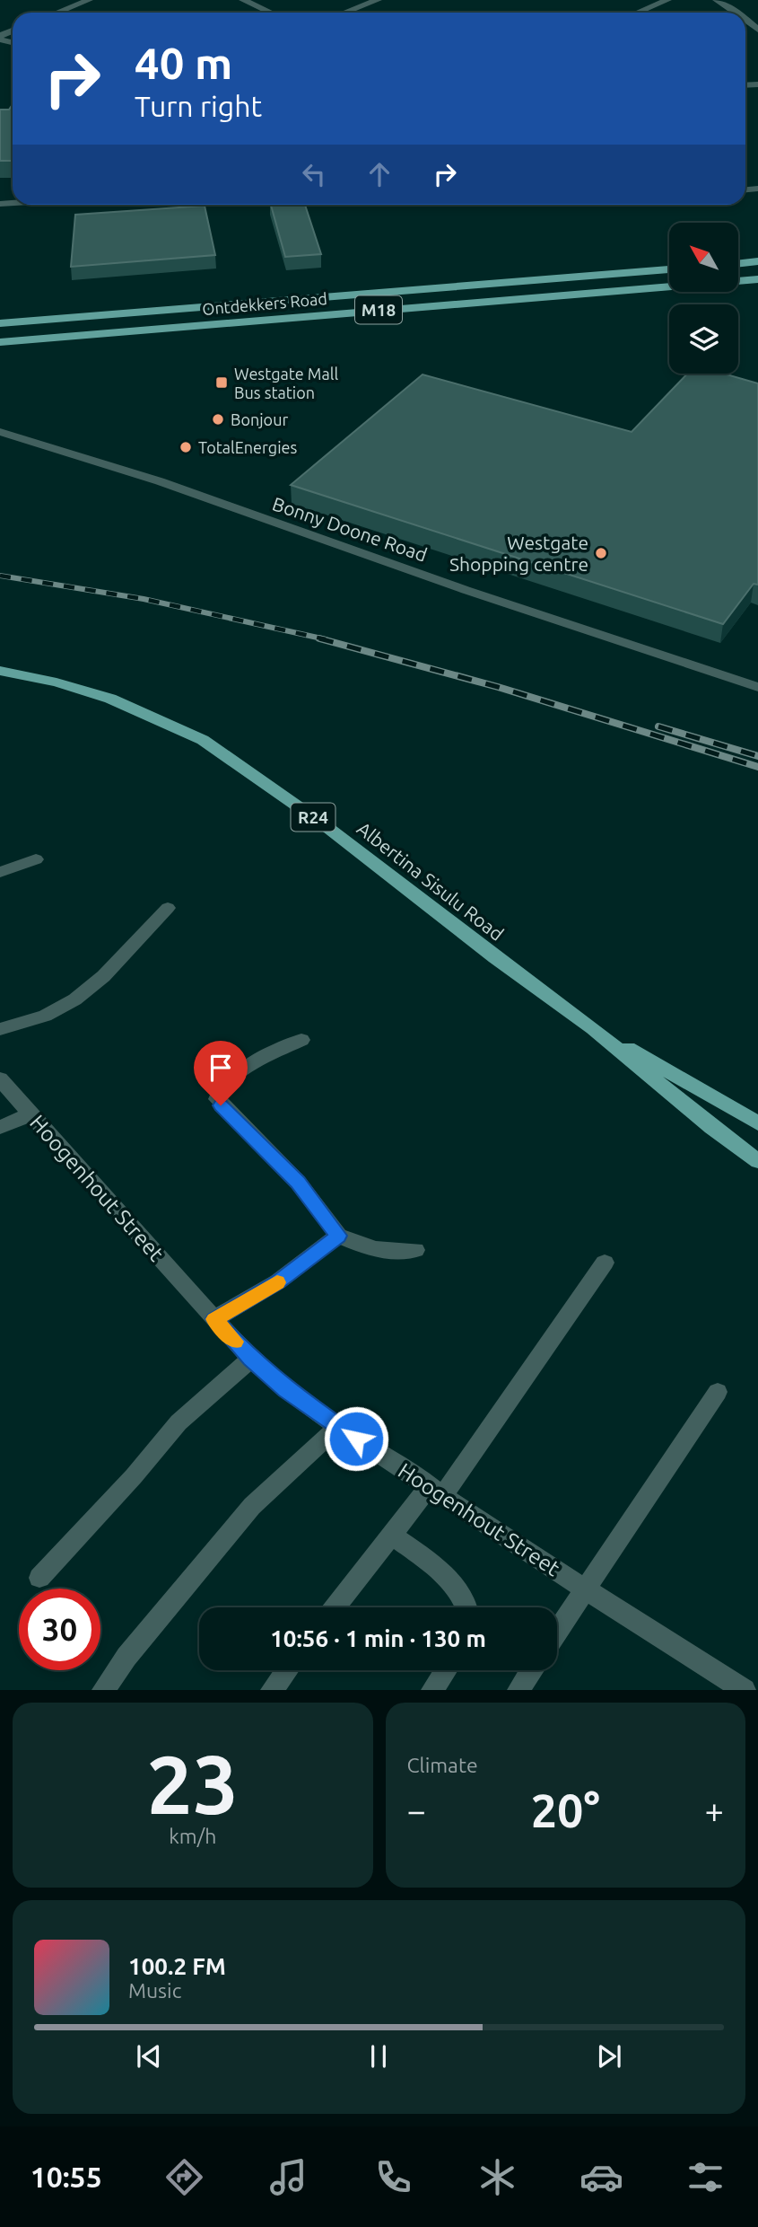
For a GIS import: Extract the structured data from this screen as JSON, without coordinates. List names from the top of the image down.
{
  "streets": {
    "main road": [
      "Ontdekkers Road",
      "M18",
      "R24",
      "Albertina Sisulu Road"
    ],
    "street": ["Bonny Doone Road", "Hoogenhout Street"]
  },
  "places": {
    "transit": ["Westgate Mall Bus station"],
    "other": ["Bonjour", "TotalEnergies", "Westgate Shopping centre"]
  },
  "north": "top left",
  "page": {
    "turn": ["40 m", "Turn right"],
    "limit": "30",
    "trip": "10:56 · 1 min · 130 m",
    "tile": [
      ["23", "km/h"],
      "Climate"
    ],
    "heat": ["−", "20°", "+"],
    "song": ["100.2 FM", "Music"],
    "tabs": "10:55"
  }
}
